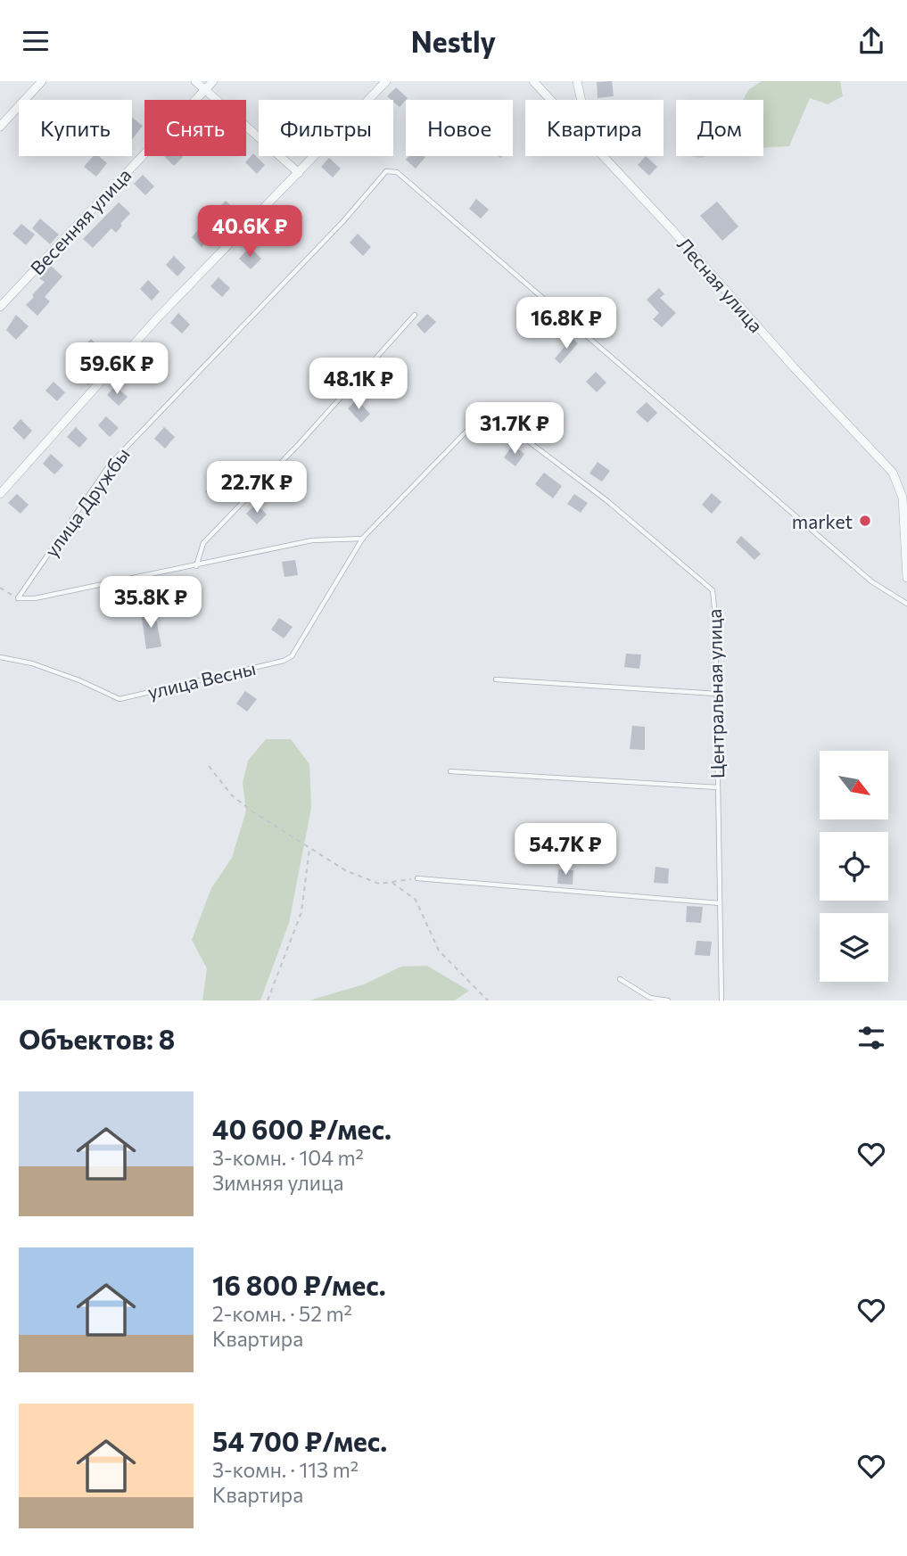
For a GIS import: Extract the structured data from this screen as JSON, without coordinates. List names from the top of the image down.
{
  "streets": {
    "street": ["Весенняя улица", "Лесная улица"],
    "lane": ["улица Дружбы", "улица Весны", "Центральная улица"]
  },
  "crossings": [
    ["улица Весны", "Центральная улица"]
  ],
  "places": ["market"],
  "north": "bottom right",
  "page": {
    "header": "Nestly",
    "chip": [
      "Купить",
      "Снять",
      "Фильтры",
      "Новое",
      "Квартира",
      "Дом"
    ],
    "price": [
      "40.6K ₽",
      "16.8K ₽",
      "59.6K ₽",
      "48.1K ₽",
      "31.7K ₽",
      "22.7K ₽",
      "35.8K ₽",
      "54.7K ₽"
    ],
    "heading": "Объектов: 8",
    "list": [
      {
        "name": "40 600 ₽/мес.",
        "note": "3-комн. · 104 m² · Зимняя улица"
      },
      {
        "name": "16 800 ₽/мес.",
        "note": "2-комн. · 52 m² · Квартира"
      },
      {
        "name": "54 700 ₽/мес.",
        "note": "3-комн. · 113 m² · Квартира"
      }
    ]
  }
}
